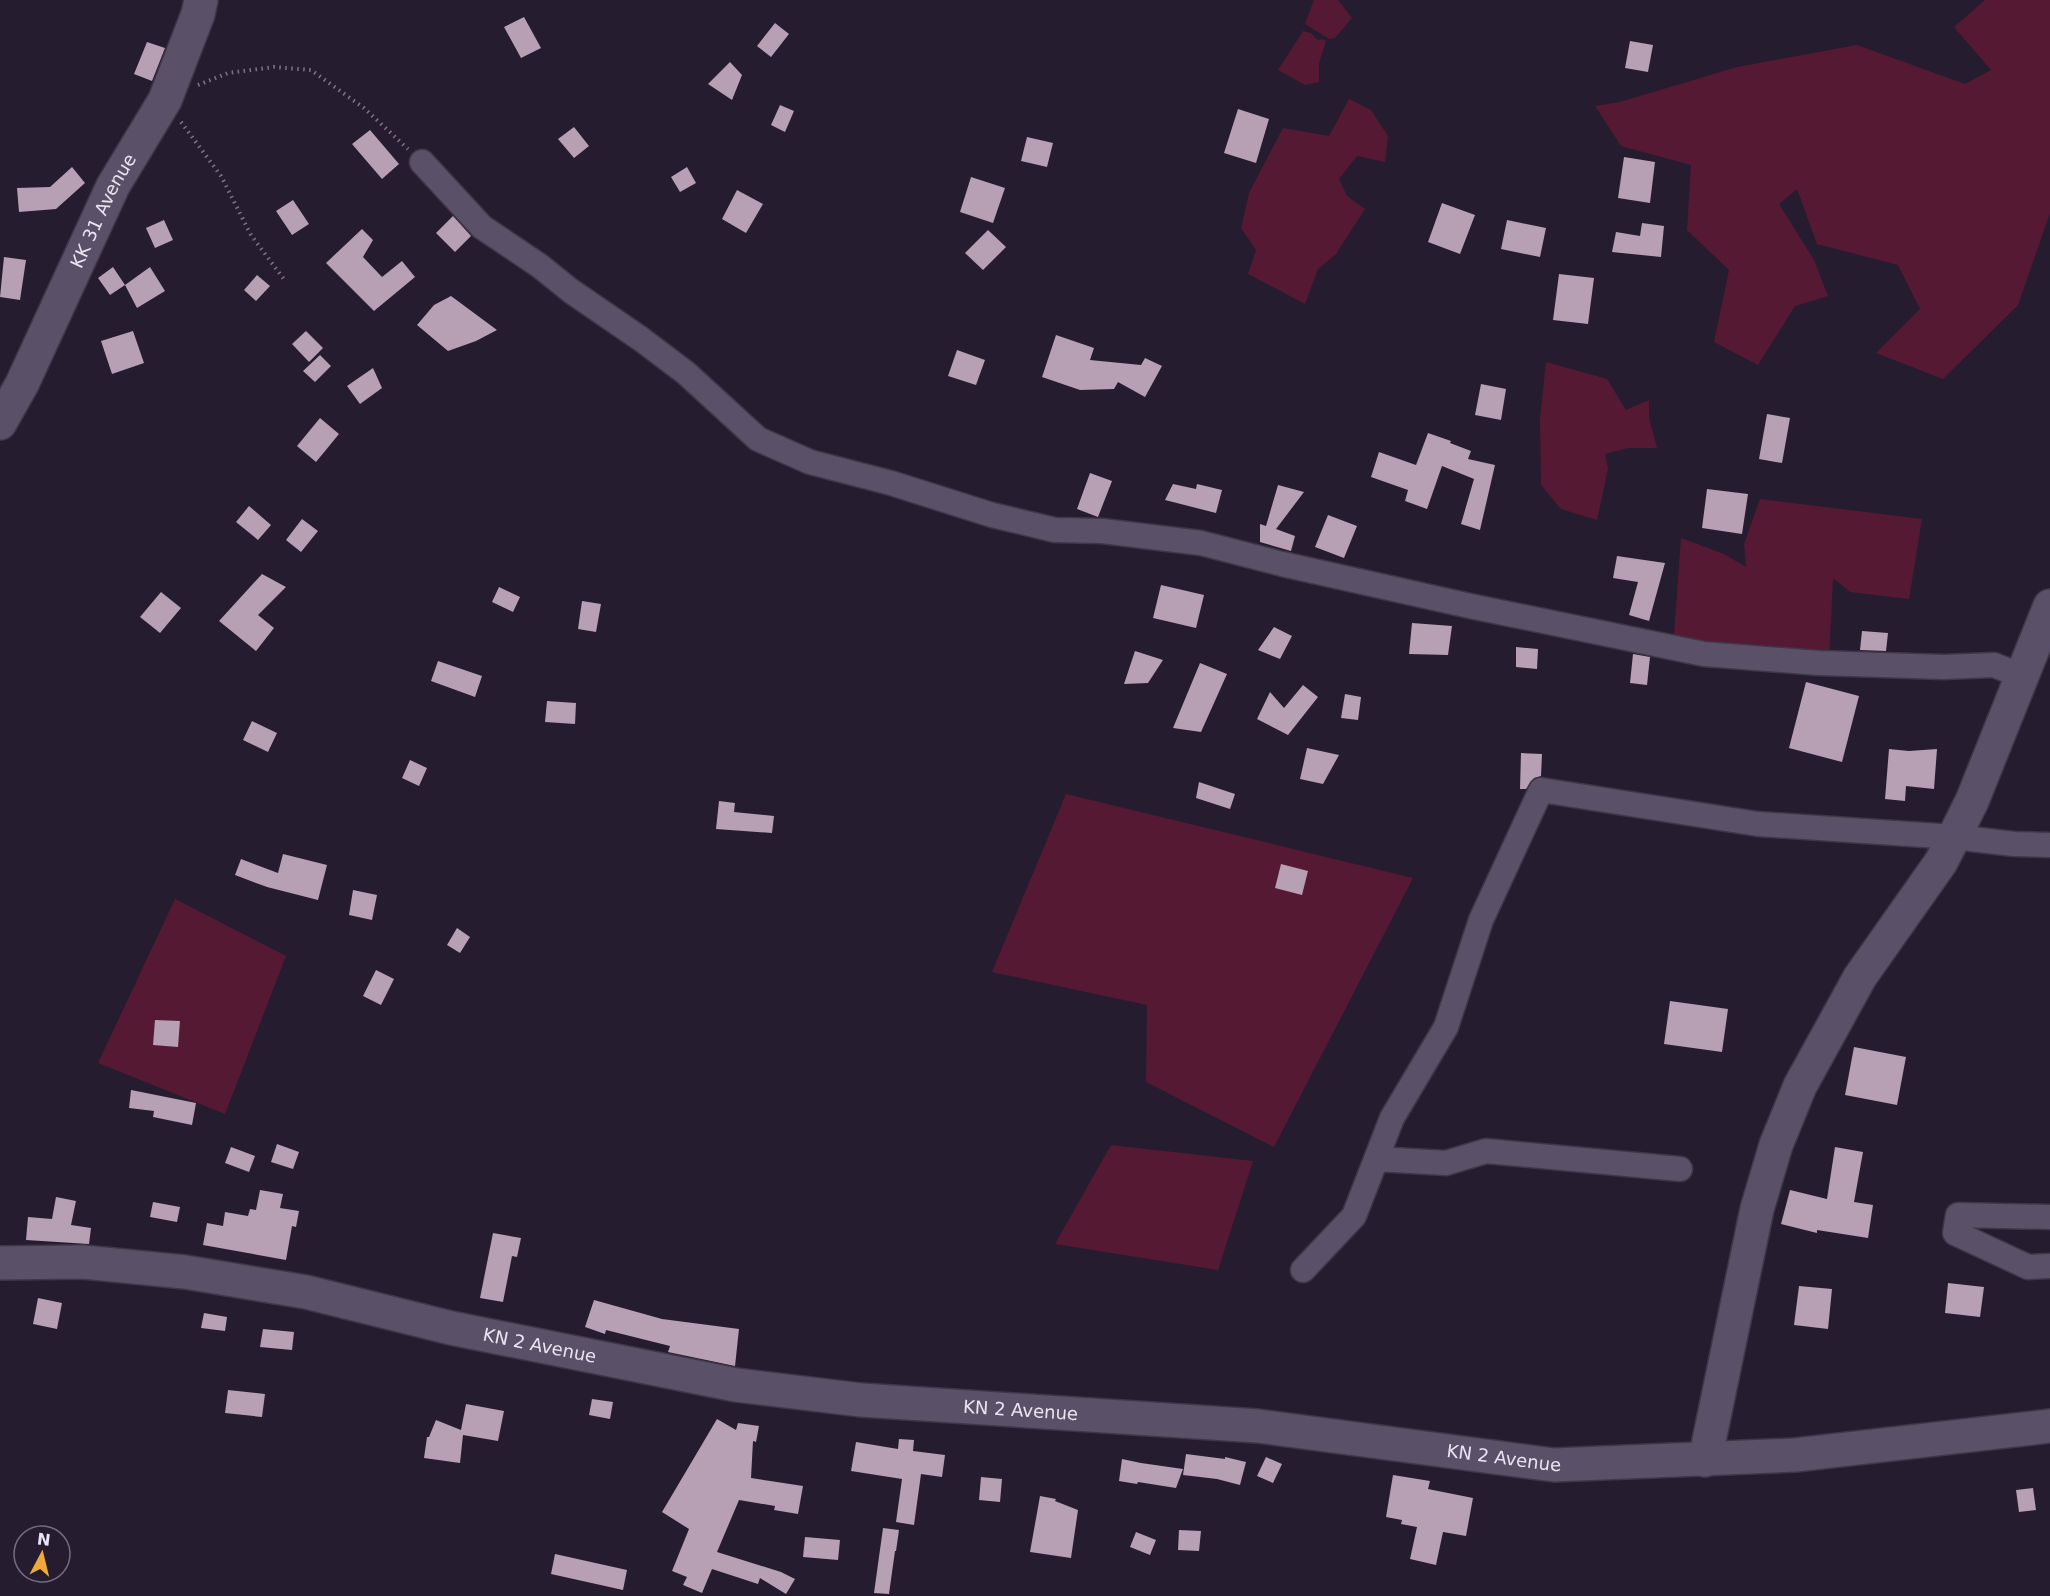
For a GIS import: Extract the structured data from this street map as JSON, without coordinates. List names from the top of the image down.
{
  "streets": {
    "main road": ["KK 31 Avenue", "KN 2 Avenue"]
  },
  "north": "top"
}
